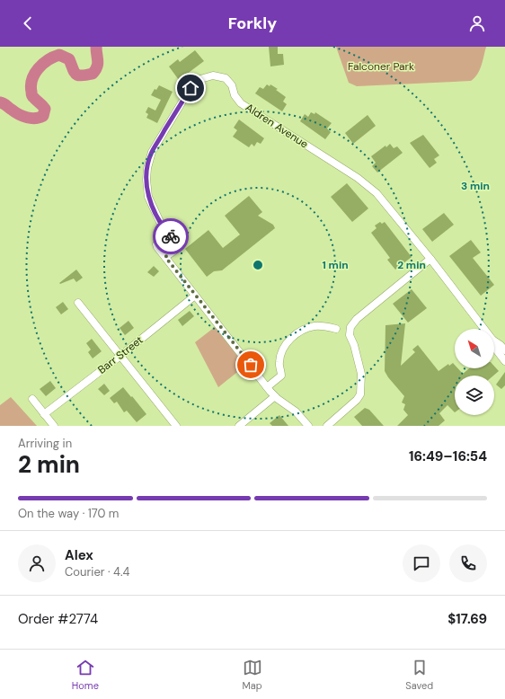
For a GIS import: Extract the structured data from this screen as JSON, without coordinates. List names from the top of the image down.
{
  "streets": {
    "street": ["Aldren Avenue", "Barr Street"]
  },
  "parks": ["Falconer Park"],
  "north": "top left",
  "page": {
    "header": "Forkly",
    "heading": ["2 min", "Arriving in", "16:49–16:54"],
    "panel": [
      "Alex",
      "Courier · 4.4",
      "Order #2774",
      "$17.69"
    ],
    "bar": "On the way · 170 m",
    "tabs": ["Home", "Map", "Saved"]
  },
  "rings": ["3 min", "1 min", "2 min"]
}
